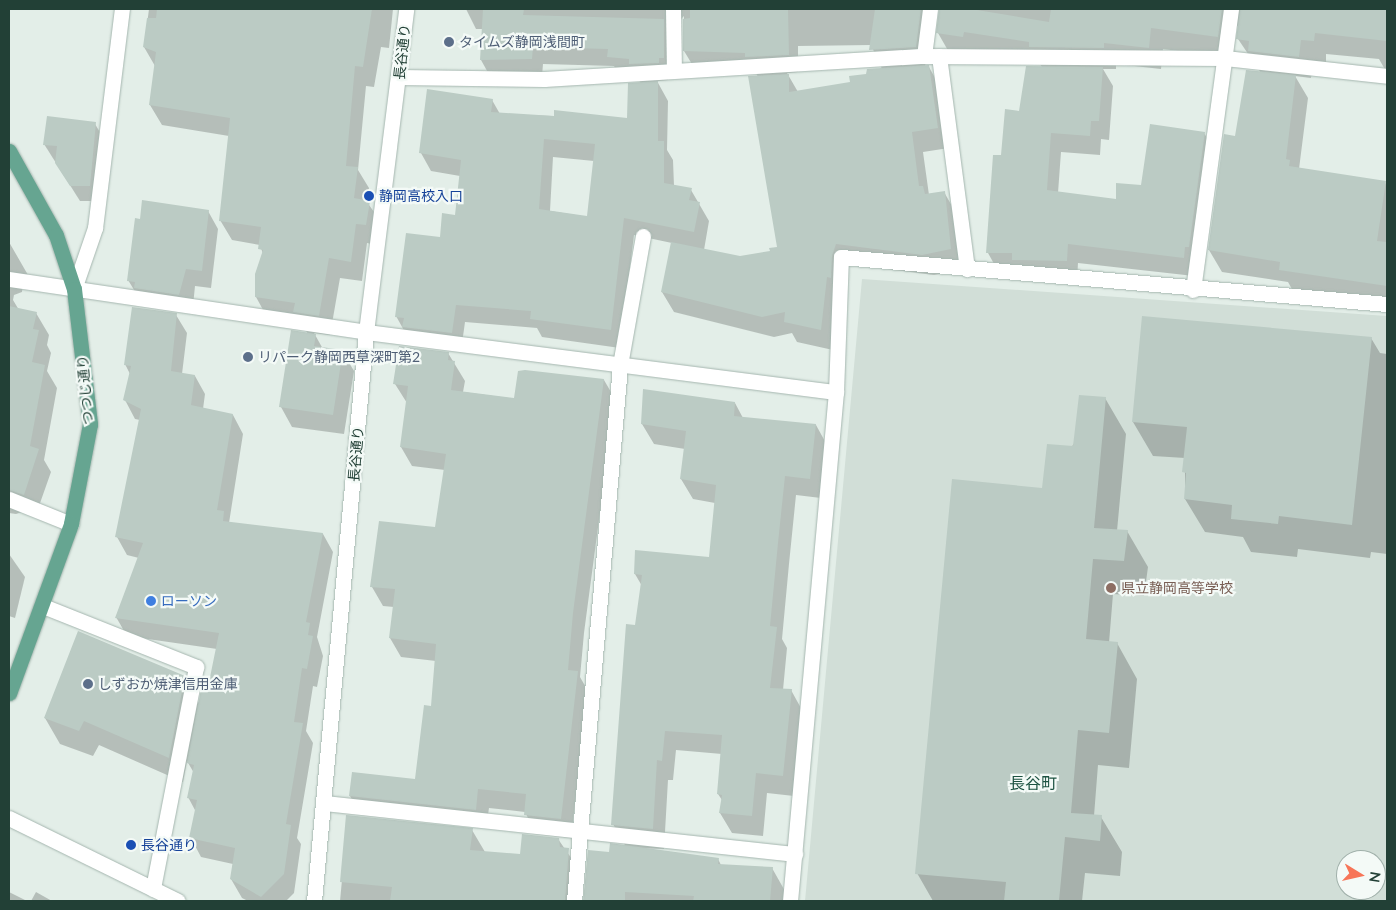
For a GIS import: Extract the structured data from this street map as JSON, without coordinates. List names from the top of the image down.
{
  "streets": {
    "main road": ["つつじ通り"],
    "street": ["長谷通り"]
  },
  "districts": ["長谷町"],
  "places": [
    "タイムズ静岡浅間町",
    "静岡高校入口",
    "リパーク静岡西草深町第2",
    "県立静岡高等学校",
    "ローソン",
    "しずおか焼津信用金庫",
    "長谷通り"
  ],
  "north": "right"
}
